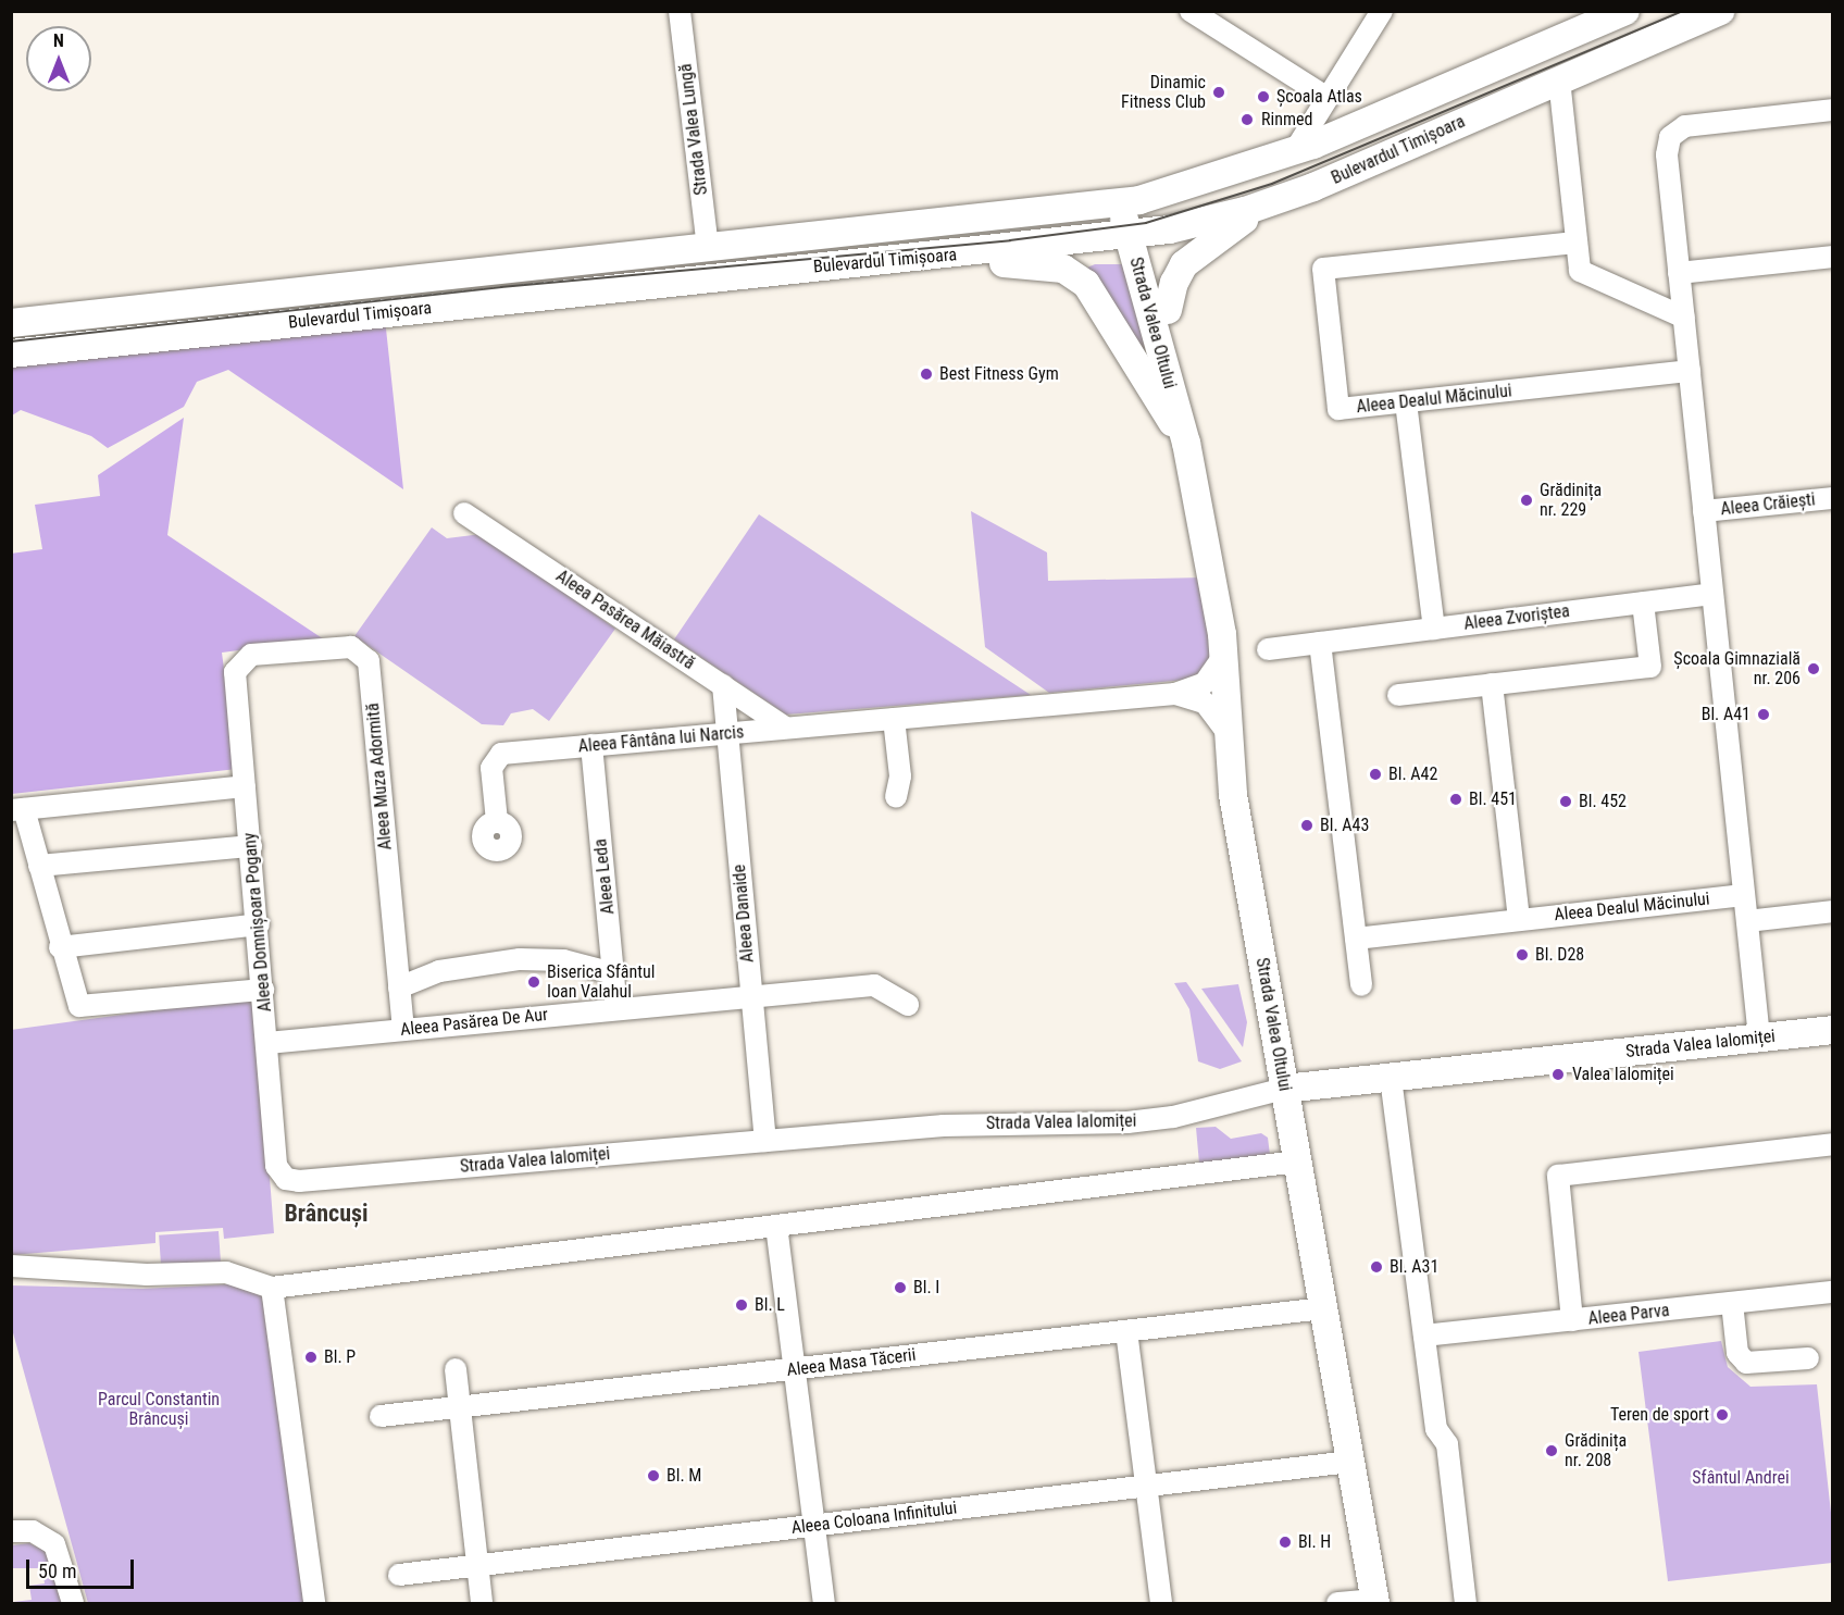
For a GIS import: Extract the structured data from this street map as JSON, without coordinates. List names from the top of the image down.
{
  "streets": {
    "main road": ["Bulevardul Timișoara", "Strada Valea Oltului", "Strada Valea Ialomiței"],
    "street": [
      "Strada Valea Lungă",
      "Aleea Dealul Măcinului",
      "Aleea Crăiești",
      "Aleea Zvoriștea",
      "Aleea Pasărea Măiastră",
      "Aleea Fântâna lui Narcis",
      "Aleea Muza Adormită",
      "Aleea Leda",
      "Aleea Danaide",
      "Aleea Domnișoara Pogany",
      "Aleea Pasărea De Aur",
      "Aleea Parva",
      "Aleea Masa Tăcerii",
      "Aleea Coloana Infinitului"
    ]
  },
  "crossings": [
    ["Strada Valea Lungă", "Bulevardul Timișoara"],
    ["Bulevardul Timișoara", "Strada Valea Oltului"],
    ["Strada Valea Oltului", "Aleea Fântâna lui Narcis"],
    ["Strada Valea Oltului", "Strada Valea Ialomiței"],
    ["Strada Valea Oltului", "Aleea Masa Tăcerii"],
    ["Strada Valea Oltului", "Aleea Coloana Infinitului"],
    ["Aleea Pasărea Măiastră", "Aleea Fântâna lui Narcis"],
    ["Aleea Pasărea Măiastră", "Aleea Danaide"],
    ["Aleea Fântâna lui Narcis", "Aleea Leda"],
    ["Aleea Fântâna lui Narcis", "Aleea Danaide"],
    ["Aleea Muza Adormită", "Aleea Domnișoara Pogany"],
    ["Aleea Muza Adormită", "Aleea Pasărea De Aur"],
    ["Aleea Leda", "Aleea Pasărea De Aur"],
    ["Aleea Danaide", "Aleea Pasărea De Aur"],
    ["Aleea Danaide", "Strada Valea Ialomiței"],
    ["Aleea Domnișoara Pogany", "Aleea Pasărea De Aur"],
    ["Aleea Domnișoara Pogany", "Strada Valea Ialomiței"]
  ],
  "districts": ["Brâncuși"],
  "parks": ["Parcul Constantin Brâncuși", "Sfântul Andrei"],
  "places": [
    "Dinamic Fitness Club",
    "Școala Atlas",
    "Rinmed",
    "Best Fitness Gym",
    "Grădinița nr. 229",
    "Școala Gimnazială nr. 206",
    "Bl. A41",
    "Bl. A42",
    "Bl. 451",
    "Bl. 452",
    "Bl. A43",
    "Bl. D28",
    "Biserica Sfântul Ioan Valahul",
    "Valea Ialomiței",
    "Bl. A31",
    "Bl. I",
    "Bl. L",
    "Bl. P",
    "Teren de sport",
    "Grădinița nr. 208",
    "Bl. M",
    "Bl. H"
  ],
  "scale_bar": "50 m",
  "north": "top"
}
